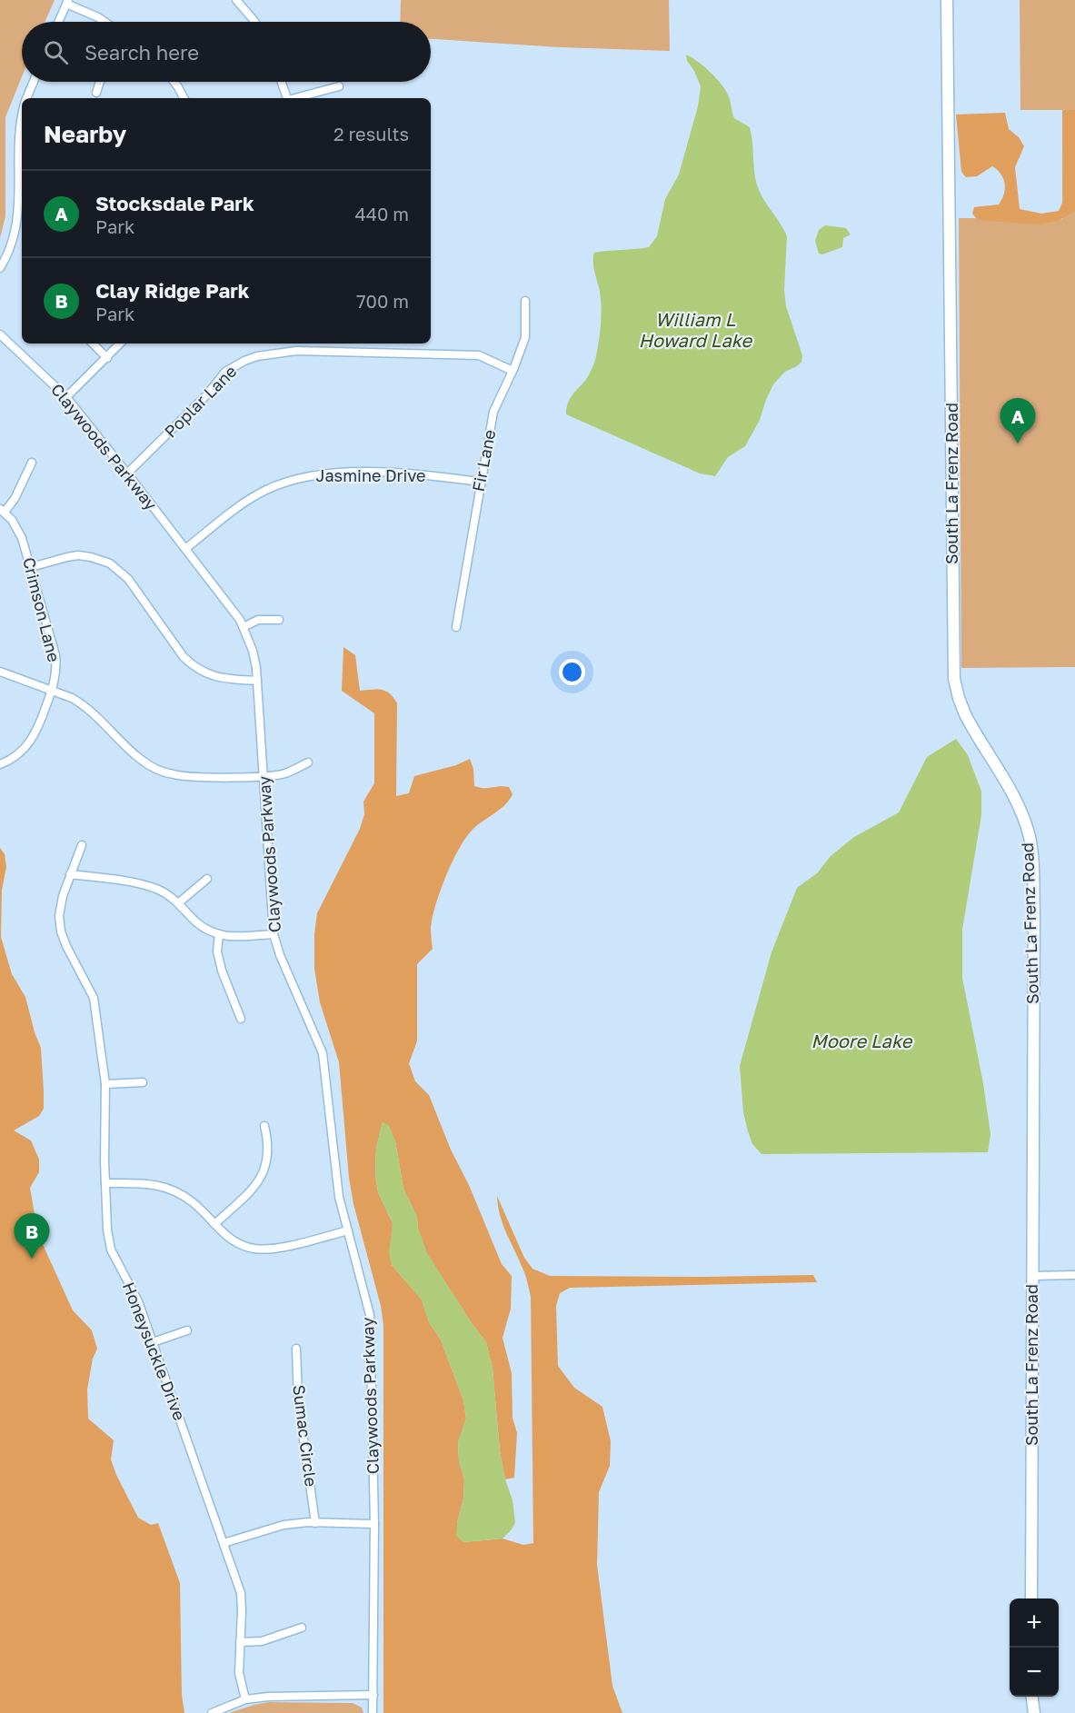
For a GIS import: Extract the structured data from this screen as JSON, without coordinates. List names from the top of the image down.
{
  "streets": {
    "street": [
      "Poplar Lane",
      "Claywoods Parkway",
      "Fir Lane",
      "Jasmine Drive",
      "South La Frenz Road",
      "Crimson Lane",
      "Honeysuckle Drive",
      "Sumac Circle"
    ]
  },
  "crossings": [
    ["Poplar Lane", "Claywoods Parkway"],
    ["Poplar Lane", "Fir Lane"],
    ["Claywoods Parkway", "Jasmine Drive"],
    ["Fir Lane", "Jasmine Drive"]
  ],
  "water": ["William L Howard Lake", "Moore Lake"],
  "page": {
    "search": "Search here",
    "heading": ["Nearby", "2 results"],
    "list": [
      {
        "mark": "A",
        "name": "Stocksdale Park",
        "note": "Park",
        "value": "440 m"
      },
      {
        "mark": "B",
        "name": "Clay Ridge Park",
        "note": "Park",
        "value": "700 m"
      }
    ],
    "pins": ["A", "B"],
    "map_buttons": ["+", "−"]
  }
}
